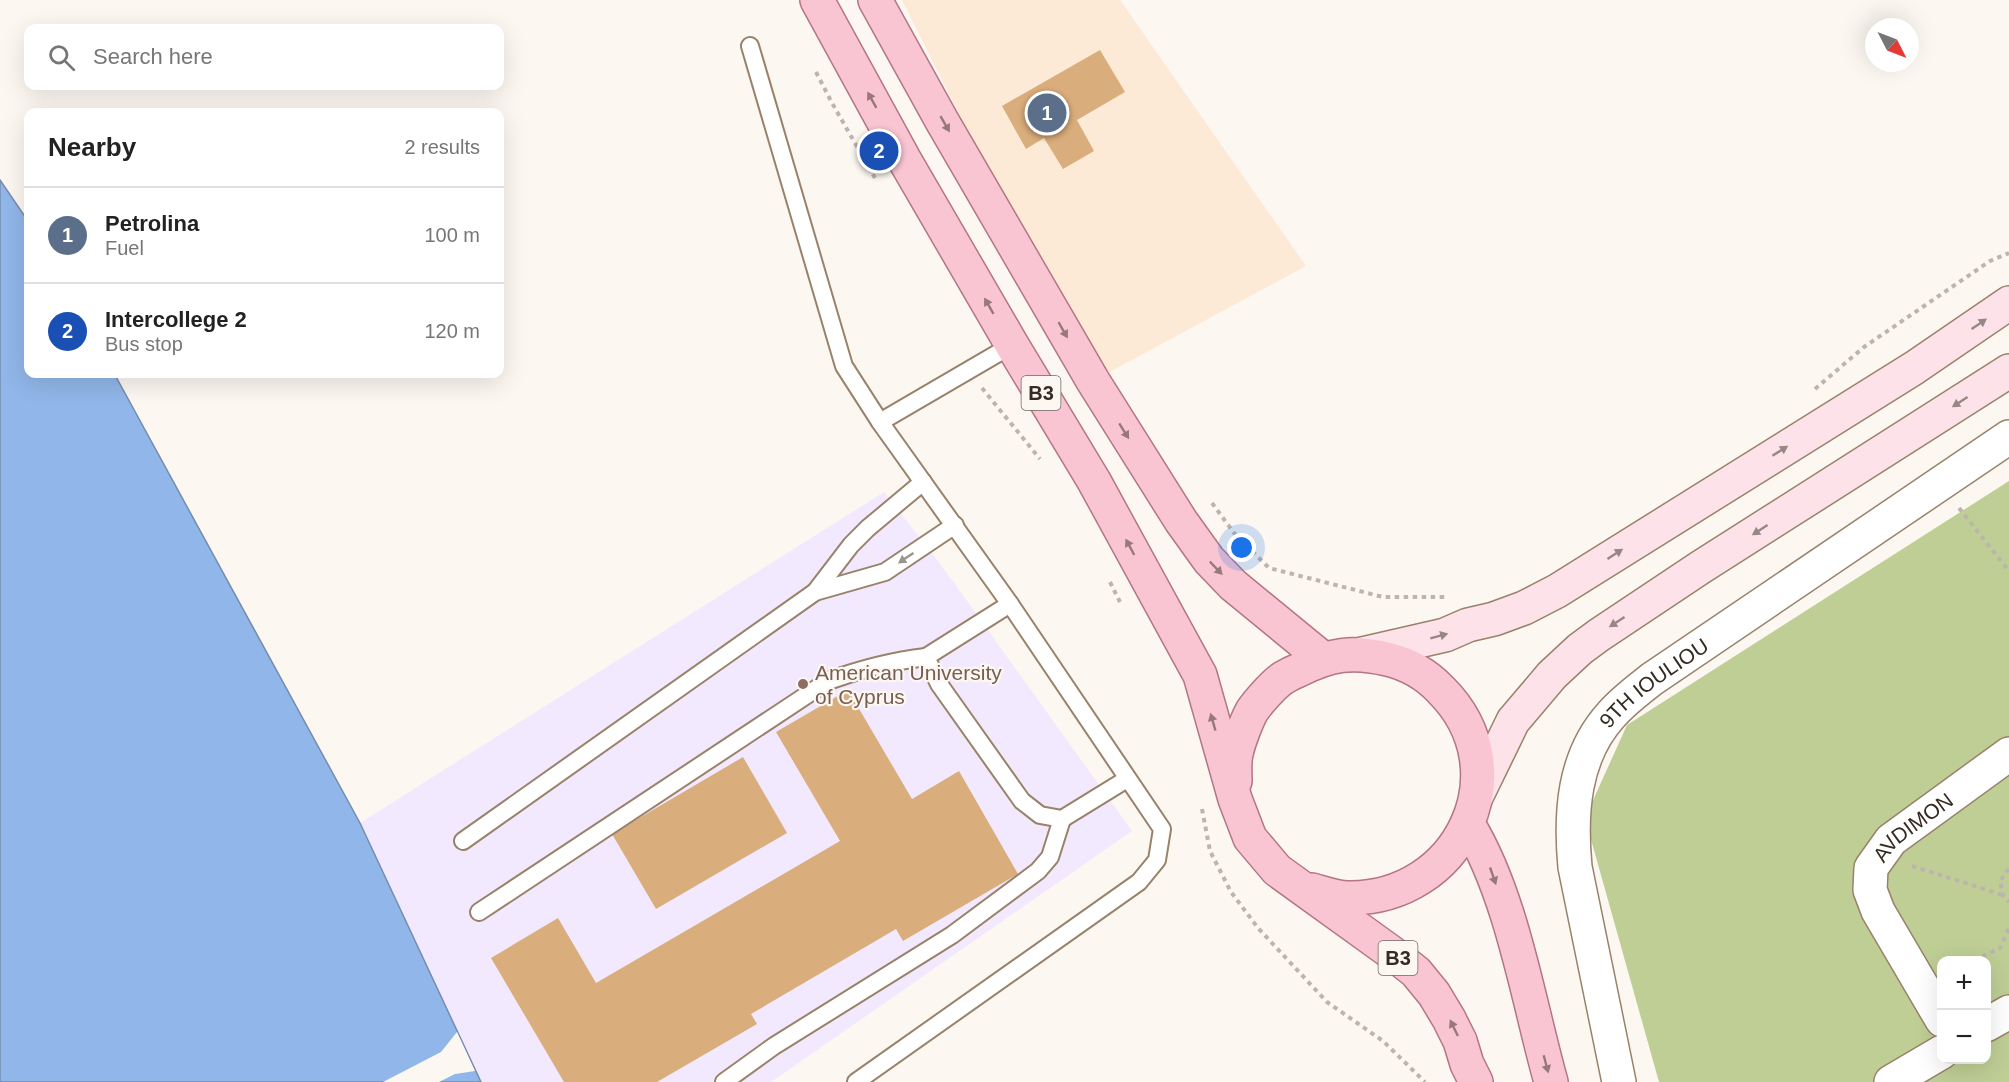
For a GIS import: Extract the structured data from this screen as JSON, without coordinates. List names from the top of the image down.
{
  "streets": {
    "main road": ["B3"],
    "street": ["9TH IOULIOU", "AVDIMON"]
  },
  "places": ["American University of Cyprus"],
  "north": "bottom right",
  "page": {
    "search": "Search here",
    "pins": ["1", "2"],
    "heading": ["Nearby", "2 results"],
    "list": [
      {
        "mark": "1",
        "name": "Petrolina",
        "note": "Fuel",
        "value": "100 m"
      },
      {
        "mark": "2",
        "name": "Intercollege 2",
        "note": "Bus stop",
        "value": "120 m"
      }
    ],
    "map_buttons": ["+", "−"]
  }
}
